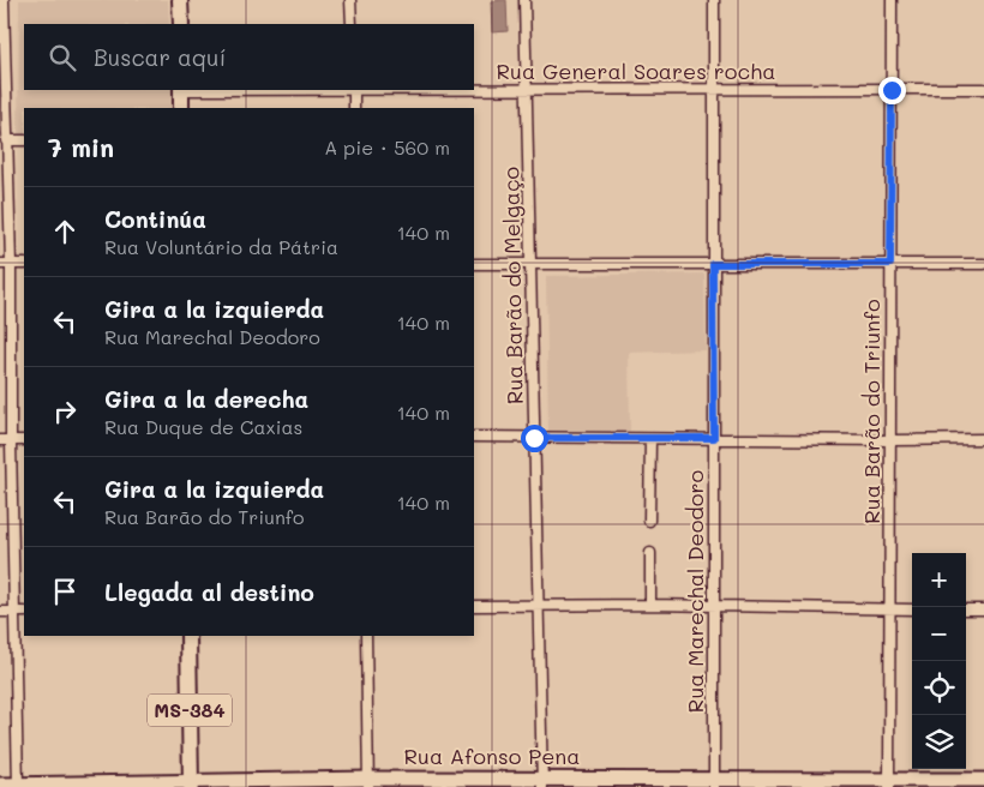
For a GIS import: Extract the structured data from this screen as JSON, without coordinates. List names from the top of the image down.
{
  "streets": {
    "main road": ["MS-384"],
    "street": [
      "Rua General Soares rocha",
      "Rua Barão do Melgaço",
      "Rua Barão do Triunfo",
      "Rua Marechal Deodoro",
      "Rua Afonso Pena"
    ]
  },
  "crossings": [
    ["Rua General Soares rocha", "Rua Barão do Melgaço"],
    ["Rua General Soares rocha", "Rua Barão do Triunfo"],
    ["Rua General Soares rocha", "Rua Marechal Deodoro"],
    ["Rua Barão do Melgaço", "Rua Afonso Pena"],
    ["Rua Barão do Triunfo", "Rua Afonso Pena"],
    ["Rua Marechal Deodoro", "Rua Afonso Pena"],
    ["MS-384", "Rua Afonso Pena"]
  ],
  "page": {
    "search": "Buscar aquí",
    "heading": ["7 min", "A pie · 560 m"],
    "list": [
      ["Continúa", "Rua Voluntário da Pátria", "140 m"],
      ["Gira a la izquierda", "Rua Marechal Deodoro", "140 m"],
      ["Gira a la derecha", "Rua Duque de Caxias", "140 m"],
      ["Gira a la izquierda", "Rua Barão do Triunfo", "140 m"],
      "Llegada al destino"
    ],
    "map_buttons": ["+", "−"]
  }
}
